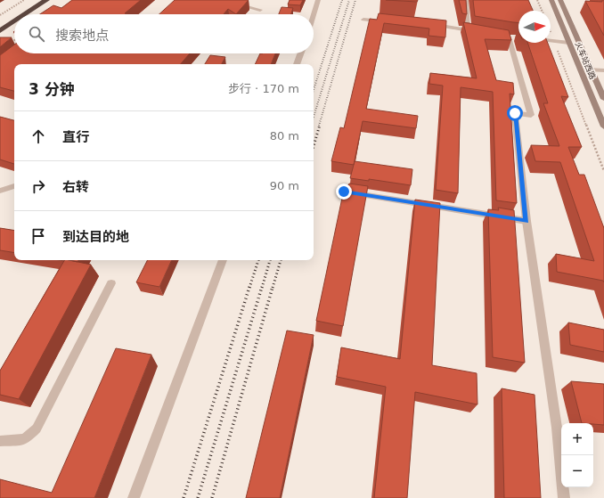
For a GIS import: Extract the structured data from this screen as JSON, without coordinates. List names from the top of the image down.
{
  "streets": {
    "main road": ["火车站西路"]
  },
  "north": "right",
  "page": {
    "search": "搜索地点",
    "heading": ["3 分钟", "步行 · 170 m"],
    "list": [
      ["直行", "80 m"],
      ["右转", "90 m"],
      "到达目的地"
    ],
    "map_buttons": ["+", "−"]
  }
}
